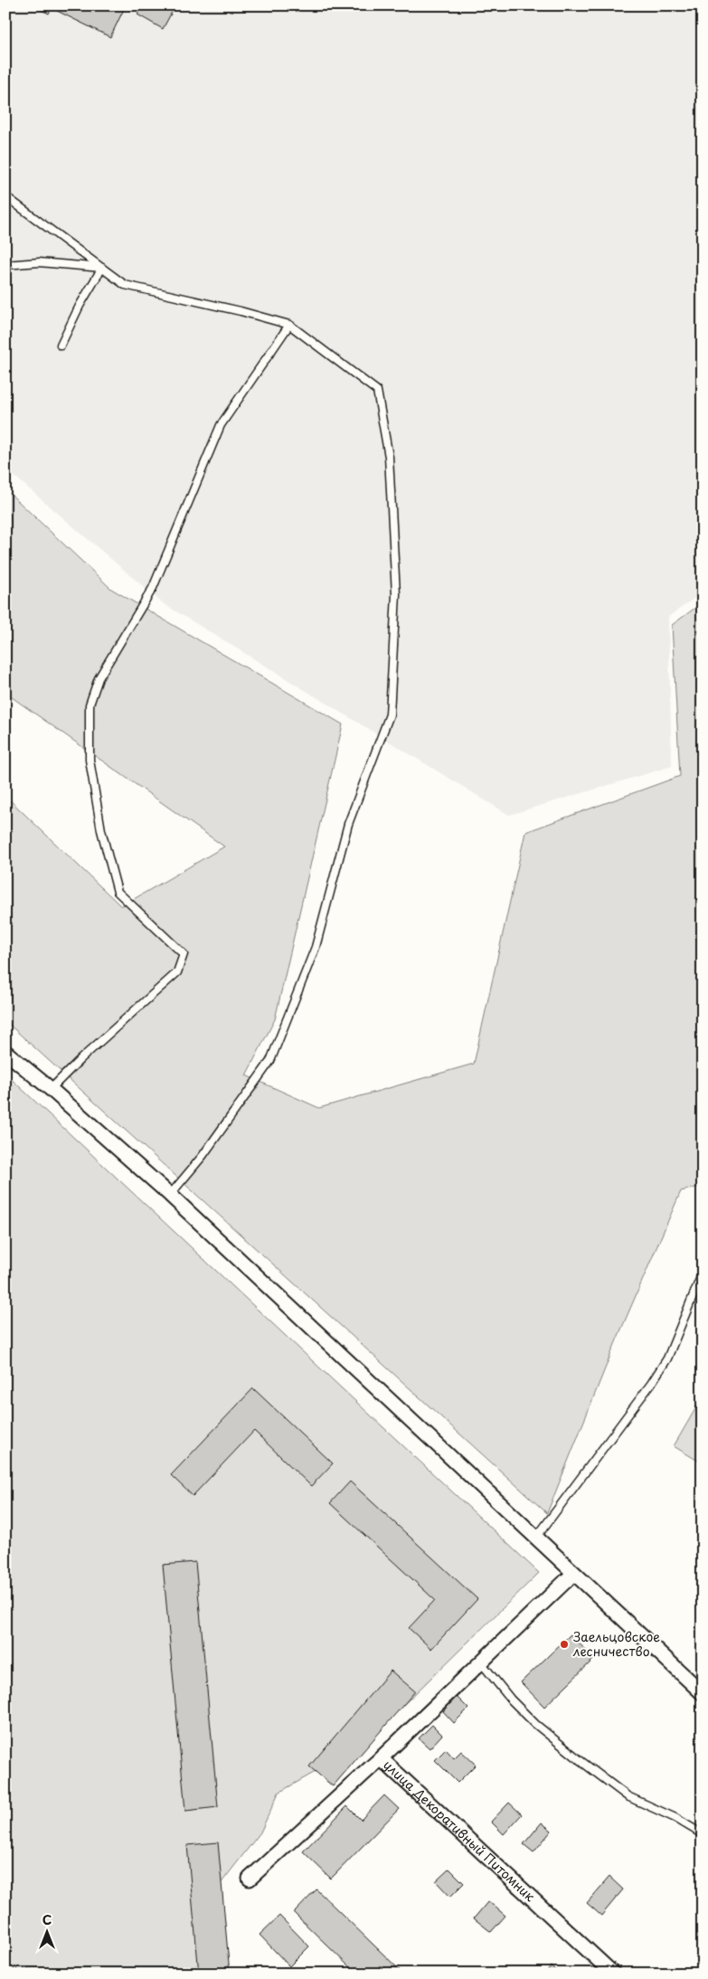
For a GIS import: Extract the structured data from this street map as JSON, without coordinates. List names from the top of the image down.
{
  "streets": {
    "street": ["улица Декоративный Питомник"]
  },
  "places": ["Заельцовское лесничество"],
  "north": "top"
}
